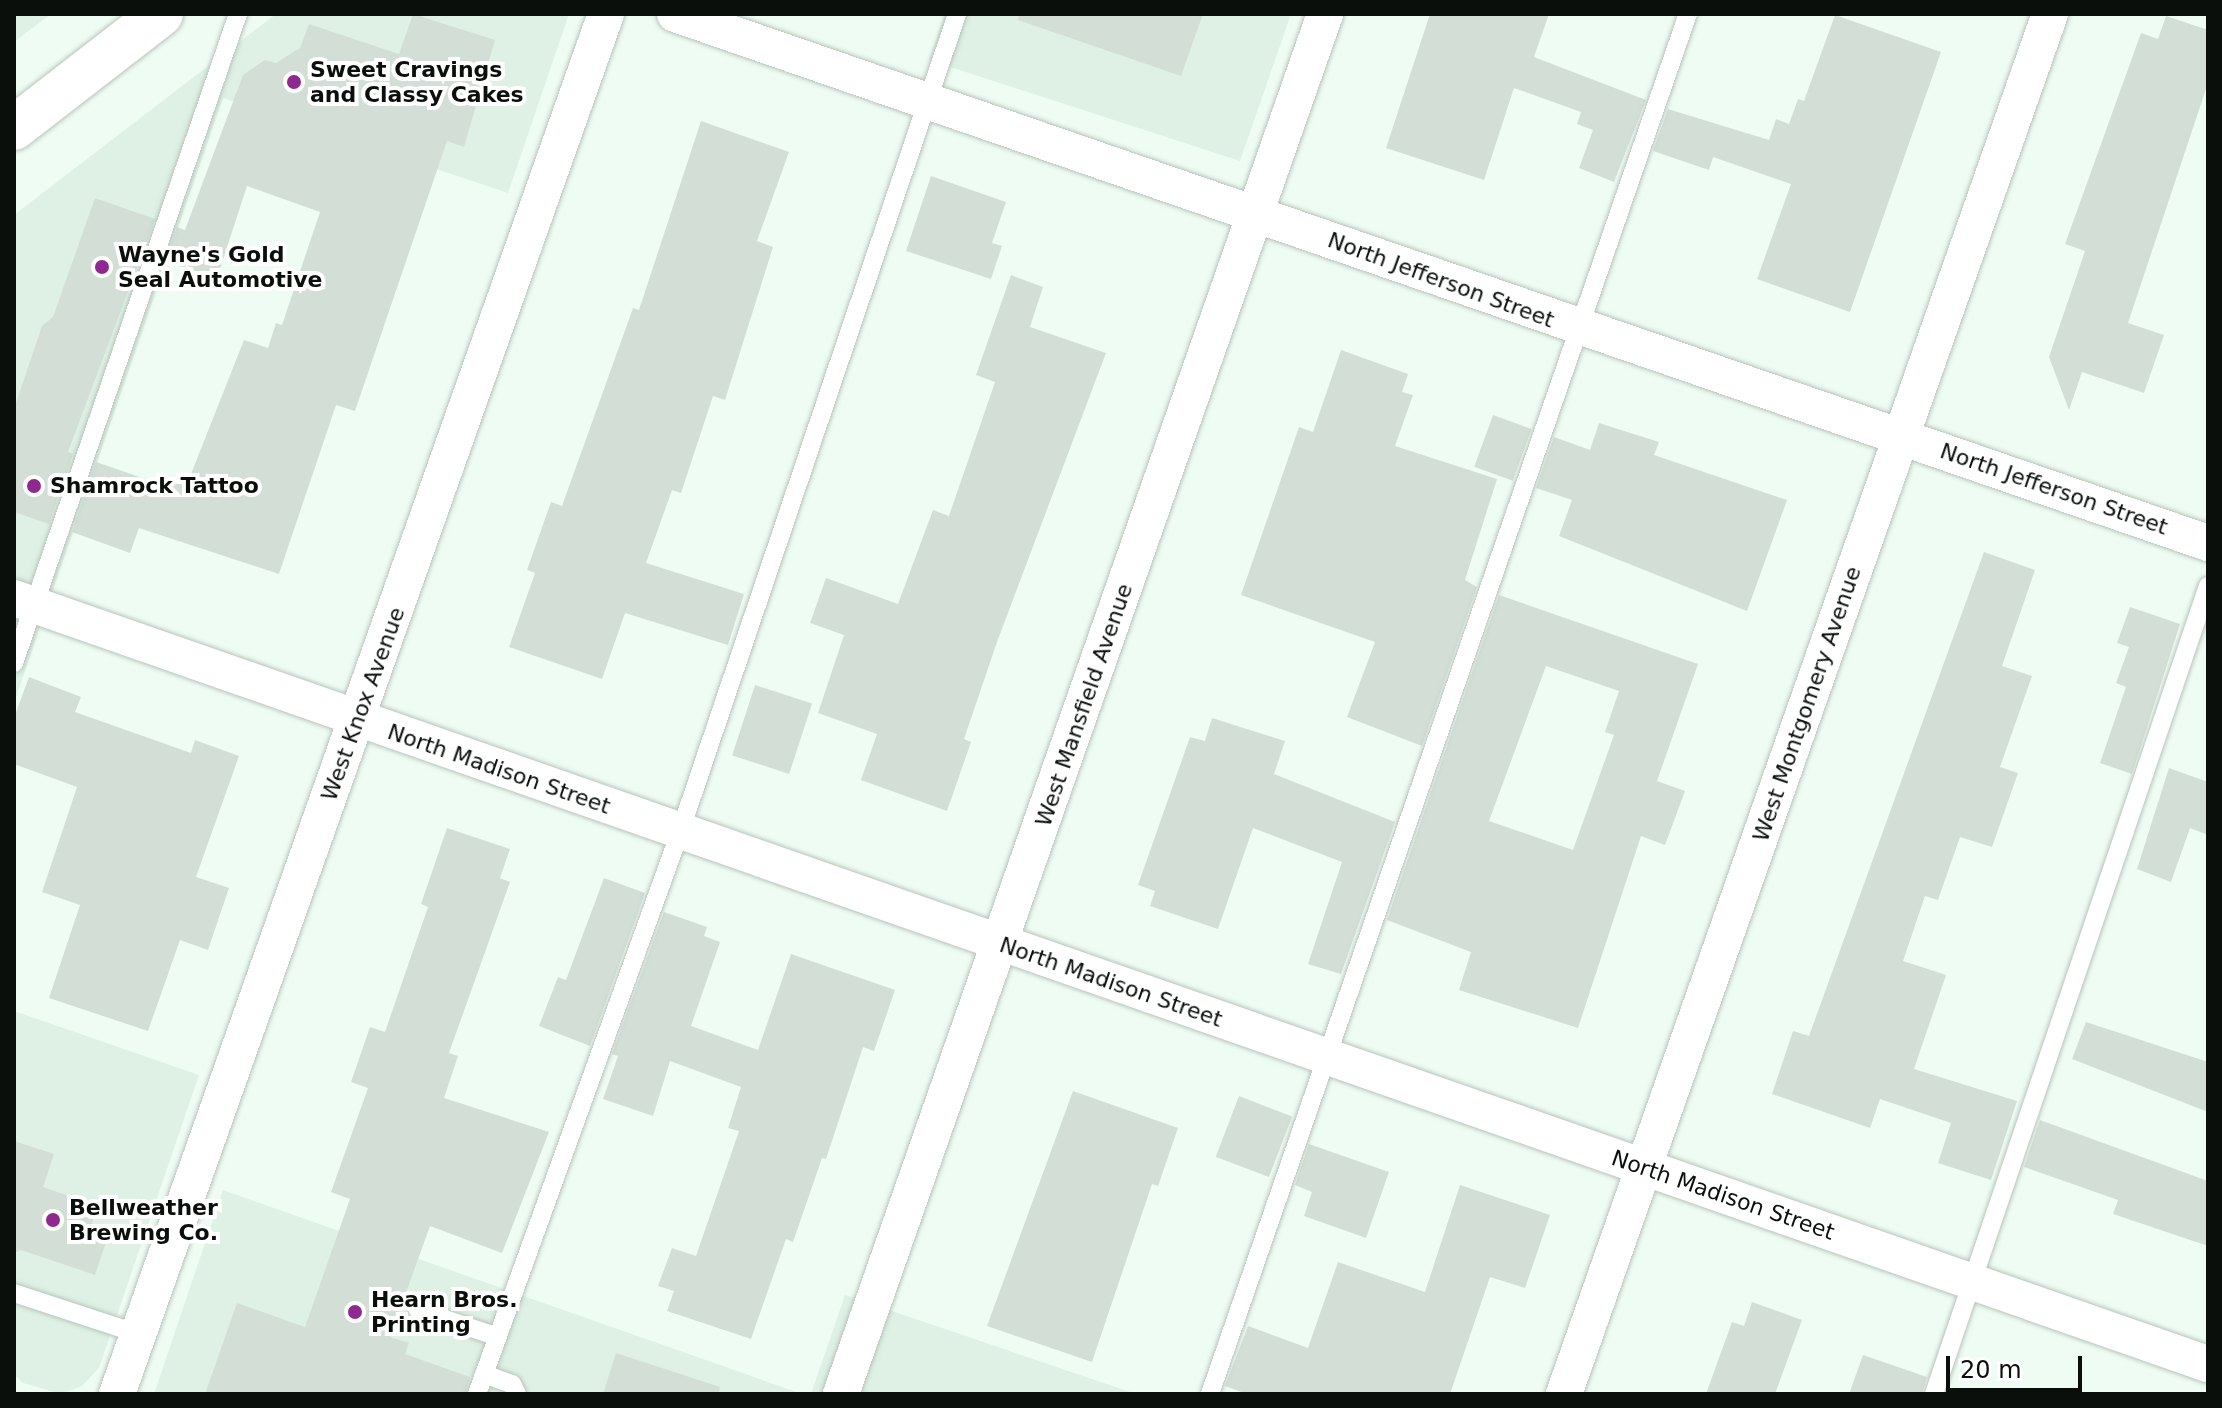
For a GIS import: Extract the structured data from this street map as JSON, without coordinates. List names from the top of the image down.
{
  "streets": {
    "street": [
      "North Jefferson Street",
      "West Knox Avenue",
      "West Montgomery Avenue",
      "West Mansfield Avenue",
      "North Madison Street"
    ]
  },
  "crossings": [
    ["North Jefferson Street", "West Montgomery Avenue"],
    ["North Jefferson Street", "West Mansfield Avenue"],
    ["West Knox Avenue", "North Madison Street"],
    ["West Montgomery Avenue", "North Madison Street"],
    ["West Mansfield Avenue", "North Madison Street"]
  ],
  "places": [
    "Sweet Cravings and Classy Cakes",
    "Wayne's Gold Seal Automotive",
    "Shamrock Tattoo",
    "Bellweather Brewing Co.",
    "Hearn Bros. Printing"
  ],
  "scale_bar": "20 m"
}
